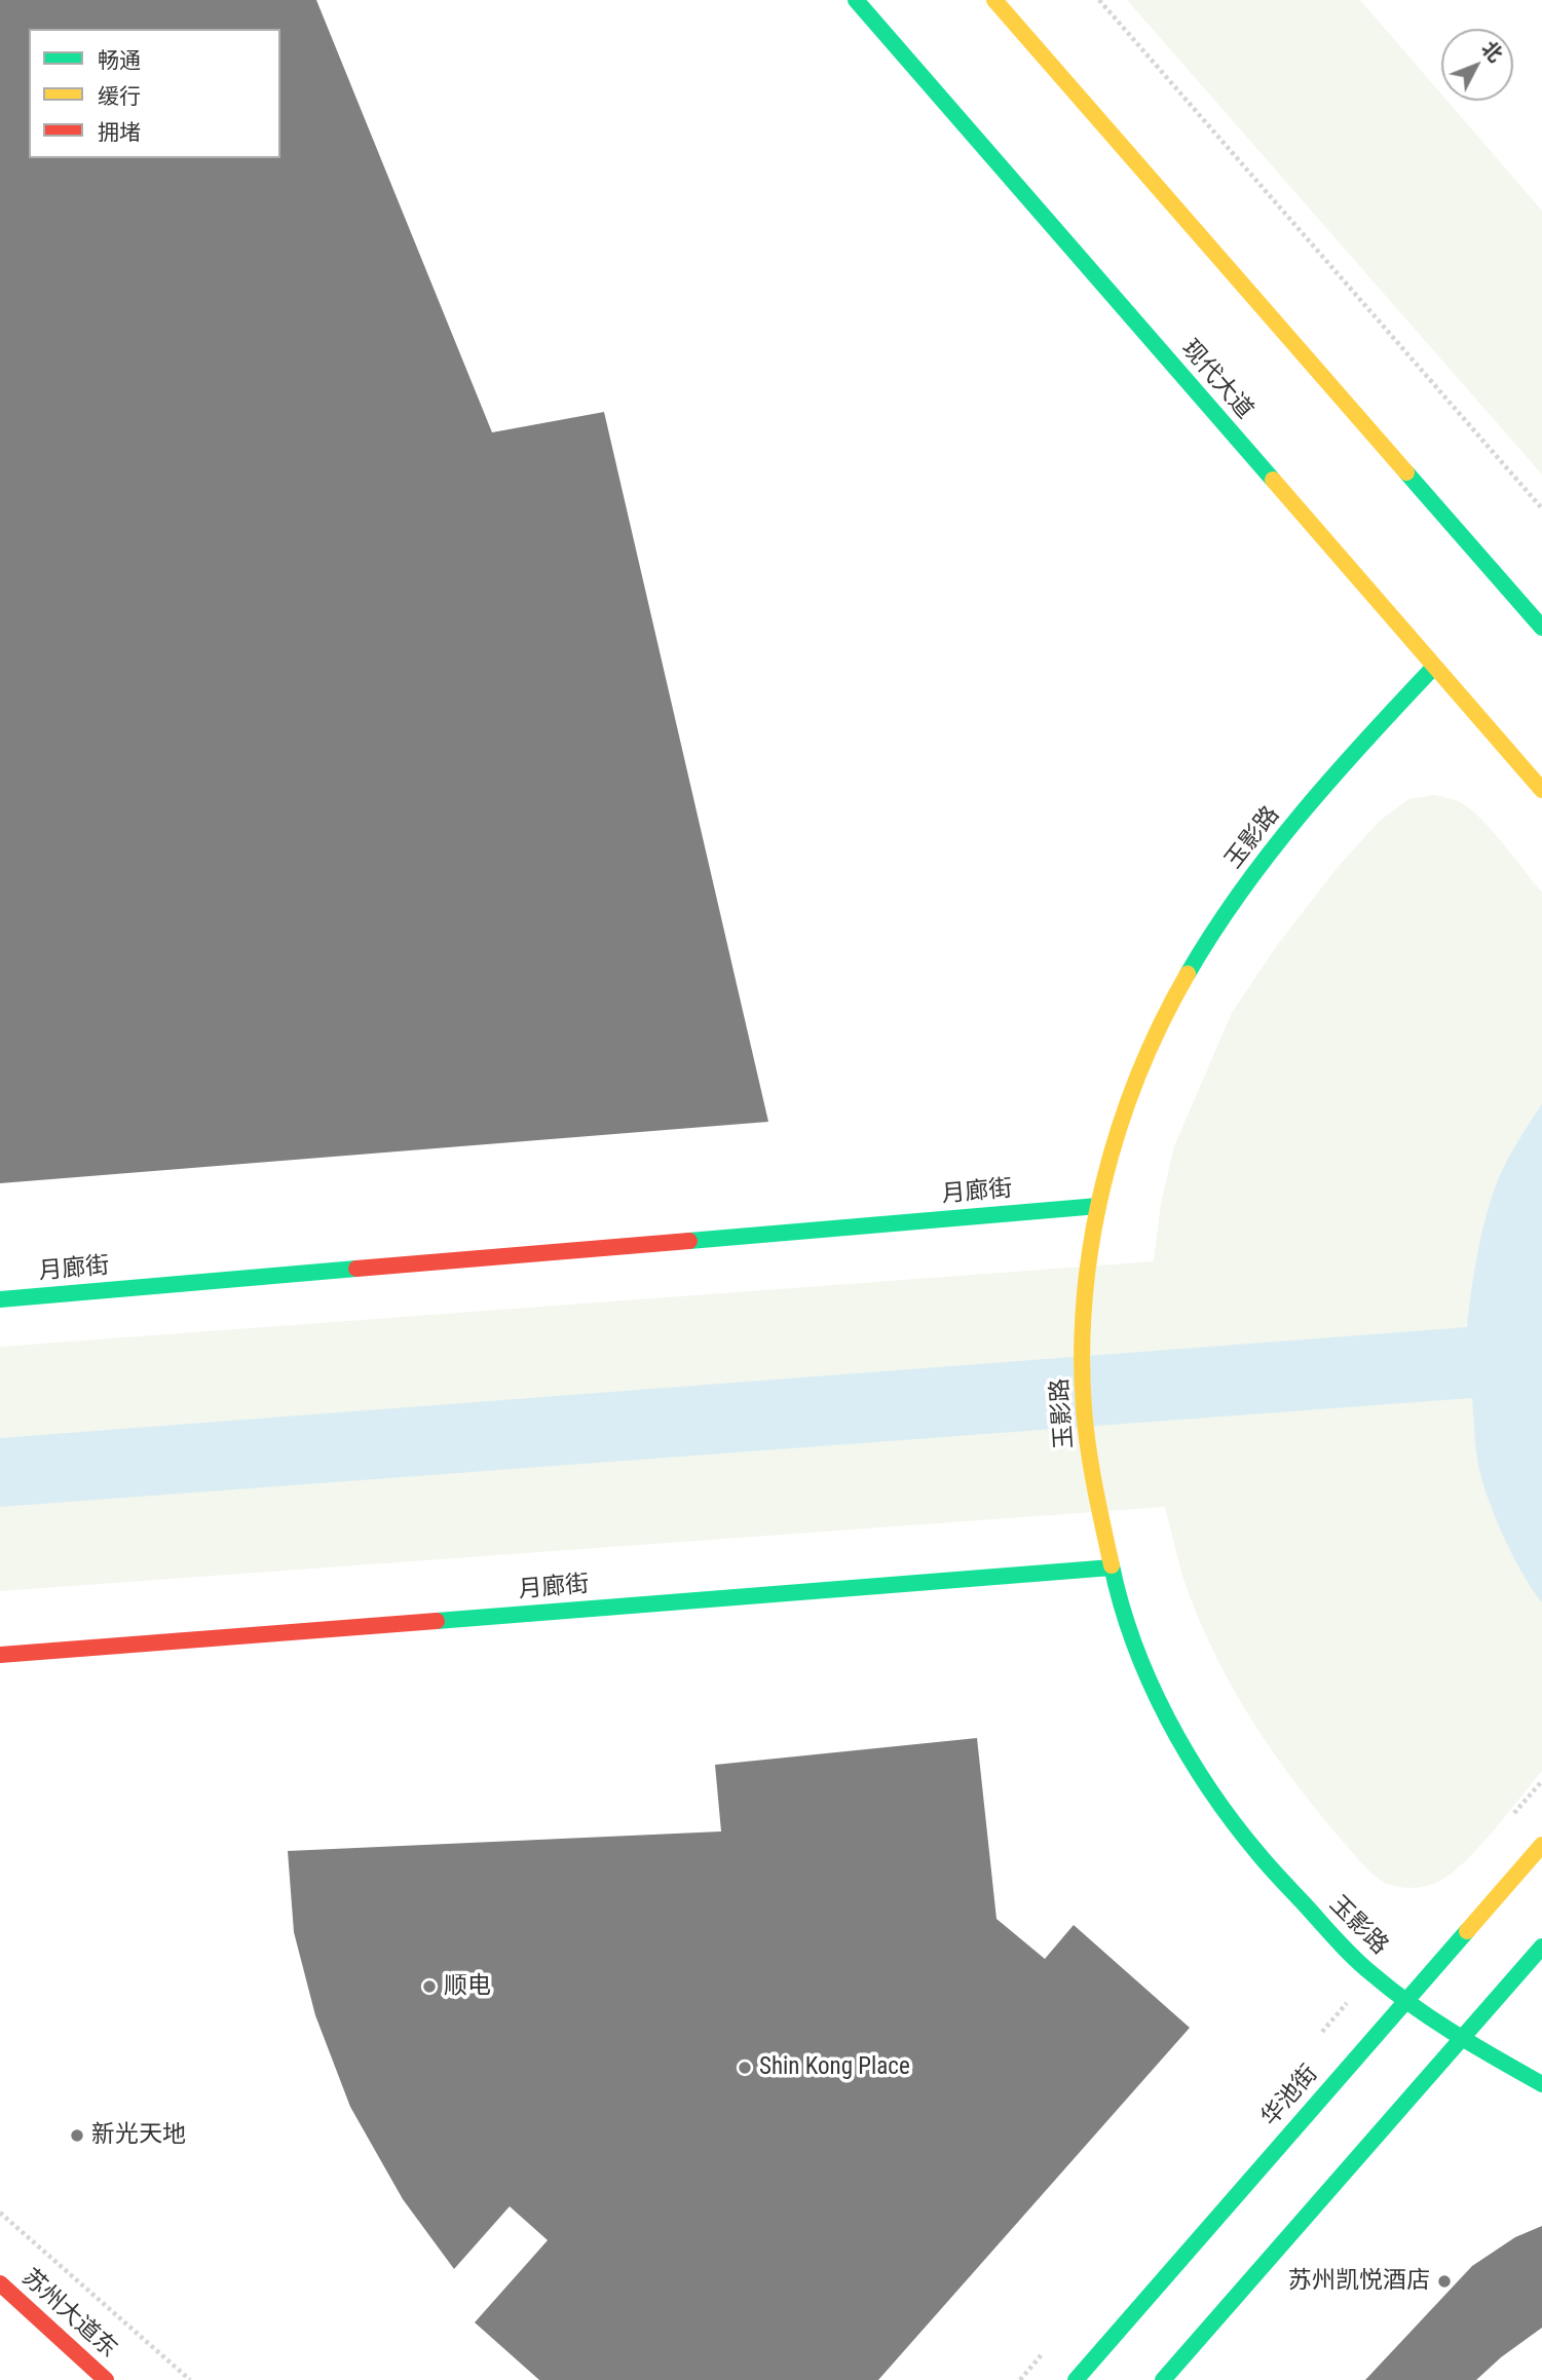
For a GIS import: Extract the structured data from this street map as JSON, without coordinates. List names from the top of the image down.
{
  "streets": {
    "street": [
      "现代大道",
      "玉影路",
      "月廊街",
      "华池街",
      "苏州大道东"
    ]
  },
  "crossings": [
    ["现代大道", "玉影路"],
    ["玉影路", "月廊街"],
    ["玉影路", "华池街"]
  ],
  "places": [
    "顺电",
    "Shin Kong Place",
    "新光天地",
    "苏州凯悦酒店"
  ],
  "legend": ["畅通", "缓行", "拥堵"],
  "north": "top right"
}
